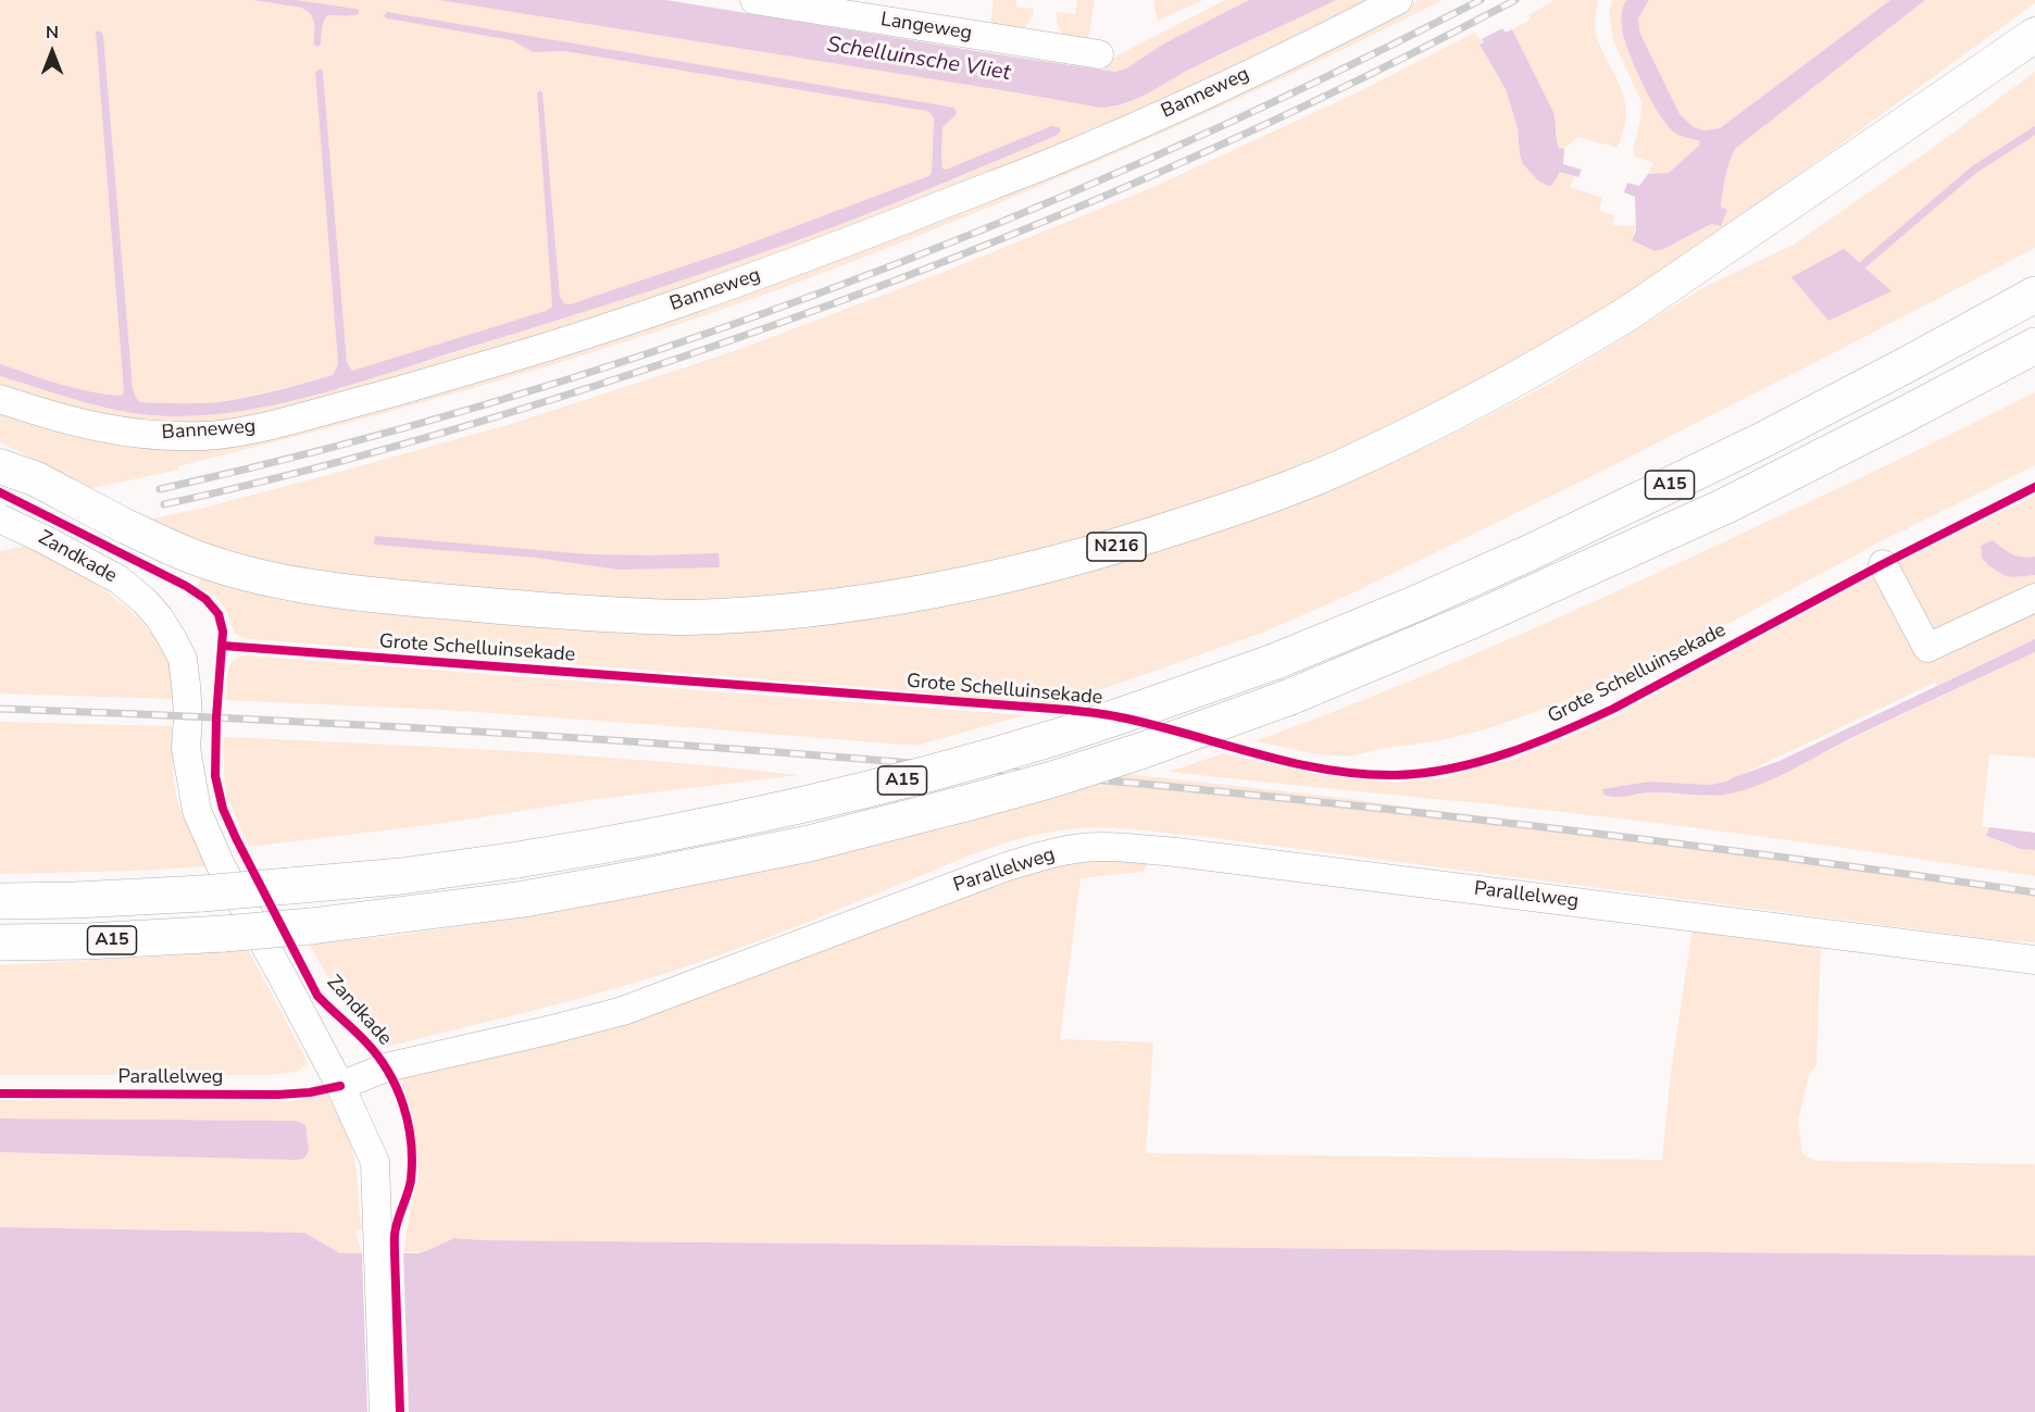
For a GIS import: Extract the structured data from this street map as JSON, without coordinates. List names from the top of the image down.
{
  "streets": {
    "highway": ["A15"],
    "main road": ["N216"],
    "street": [
      "Langeweg",
      "Banneweg",
      "Zandkade",
      "Parallelweg"
    ],
    "cycle path": ["Grote Schelluinsekade"]
  },
  "crossings": [
    ["Zandkade", "Parallelweg"]
  ],
  "water": ["Schelluinsche Vliet"],
  "north": "top"
}
